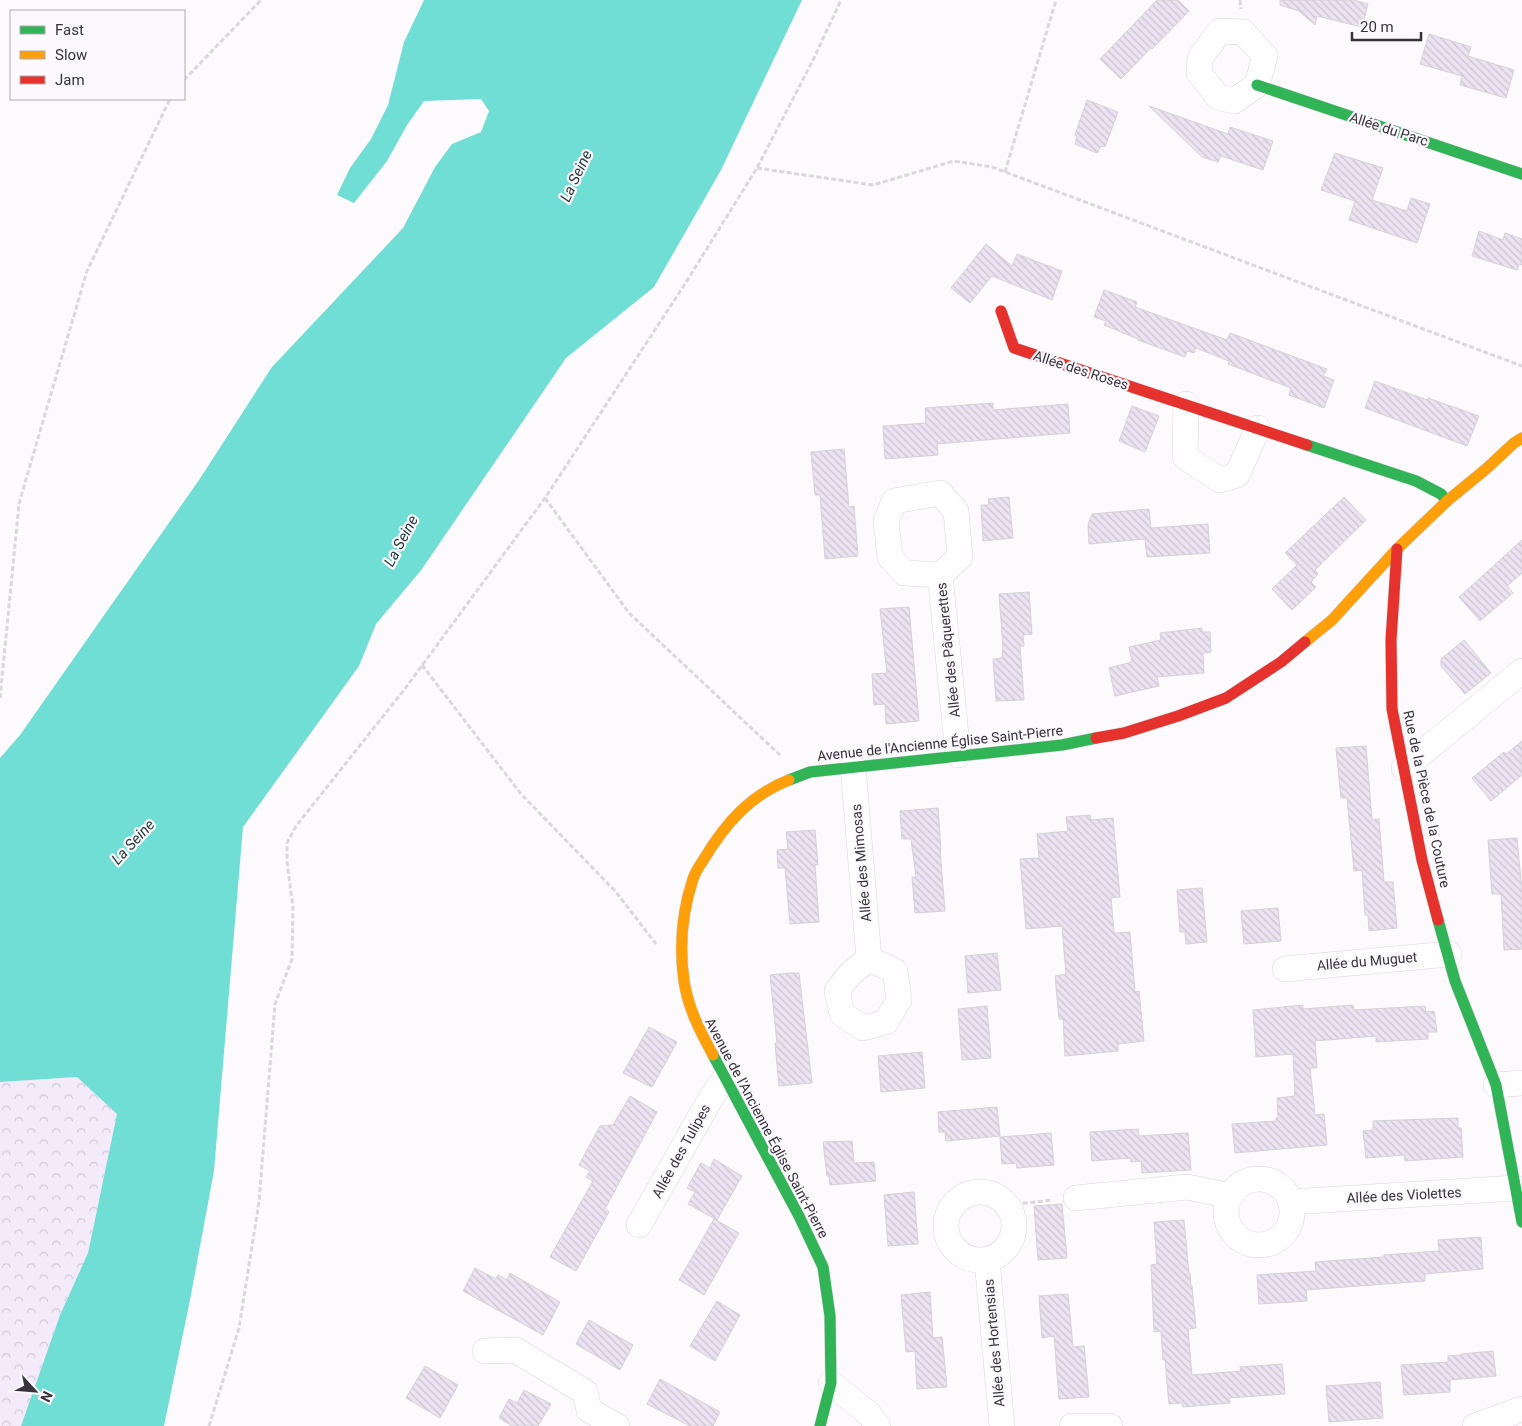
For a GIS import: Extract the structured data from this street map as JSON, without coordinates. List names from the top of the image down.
{
  "streets": {
    "street": [
      "Allée du Parc",
      "Allée des Roses",
      "Allée des Pâquerettes",
      "Avenue de l'Ancienne Église Saint-Pierre",
      "Rue de la Pièce de la Couture",
      "Allée des Mimosas",
      "Allée du Muguet",
      "Allée des Tulipes",
      "Allée des Violettes",
      "Allée des Hortensias"
    ]
  },
  "crossings": [
    ["Allée des Roses", "Avenue de l'Ancienne Église Saint-Pierre"],
    ["Allée des Pâquerettes", "Avenue de l'Ancienne Église Saint-Pierre"],
    ["Avenue de l'Ancienne Église Saint-Pierre", "Rue de la Pièce de la Couture"],
    ["Avenue de l'Ancienne Église Saint-Pierre", "Allée des Mimosas"],
    ["Avenue de l'Ancienne Église Saint-Pierre", "Allée des Tulipes"],
    ["Rue de la Pièce de la Couture", "Allée du Muguet"],
    ["Rue de la Pièce de la Couture", "Allée des Violettes"]
  ],
  "water": ["La Seine"],
  "legend": ["Fast", "Slow", "Jam"],
  "scale_bar": "20 m",
  "north": "bottom right"
}
